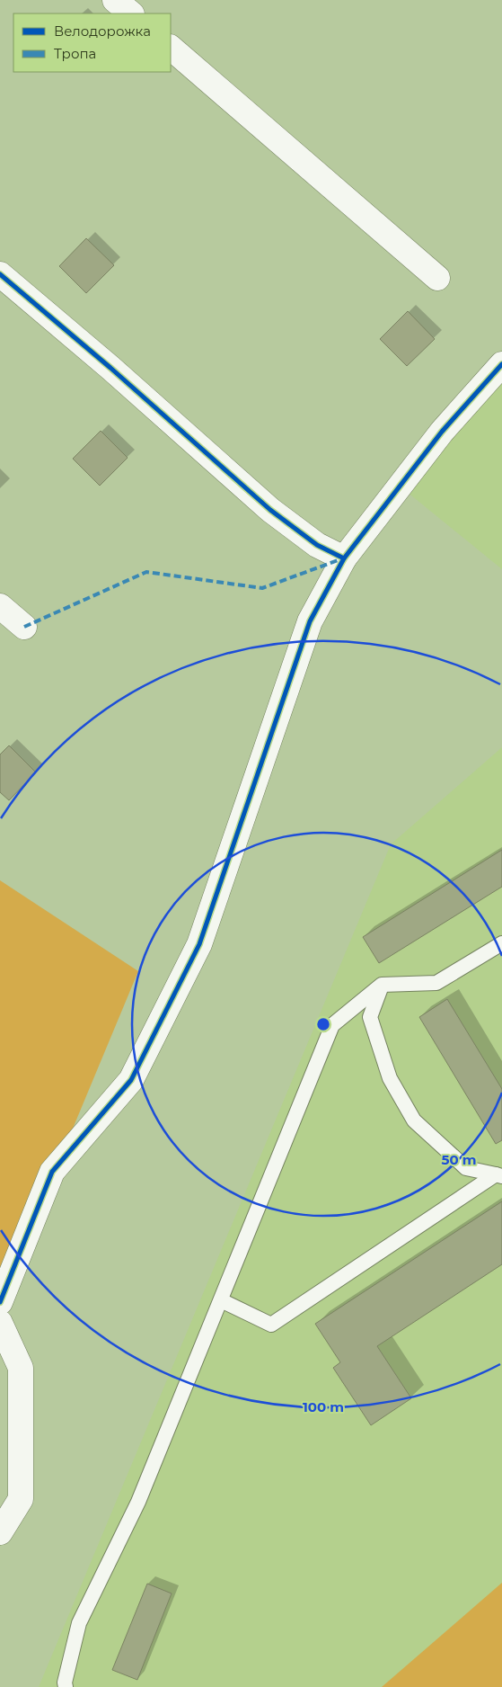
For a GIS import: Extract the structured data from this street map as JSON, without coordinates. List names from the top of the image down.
{
  "legend": ["Велодорожка", "Тропа"],
  "rings": ["50 m", "100 m"]
}
